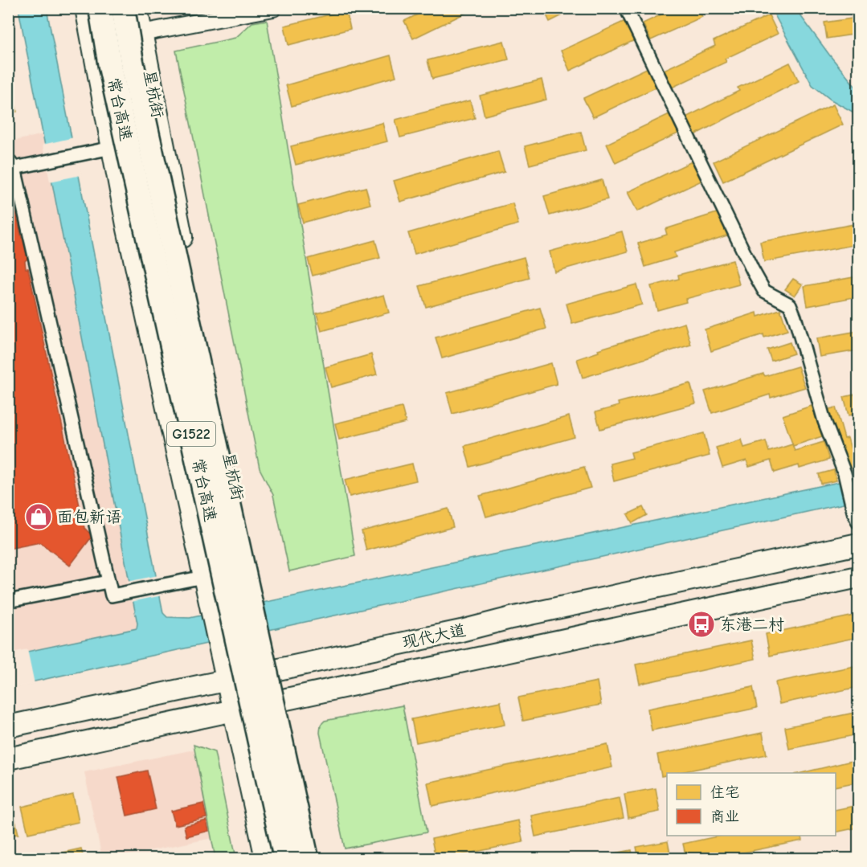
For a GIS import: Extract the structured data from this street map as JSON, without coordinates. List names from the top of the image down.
{
  "streets": {
    "highway": ["常台高速", "G1522"],
    "main road": ["星杭街", "现代大道"]
  },
  "crossings": [
    ["星杭街", "现代大道"]
  ],
  "places": {
    "shop": ["面包新语"],
    "bus stop": ["东港二村"]
  },
  "legend": ["住宅", "商业"]
}
